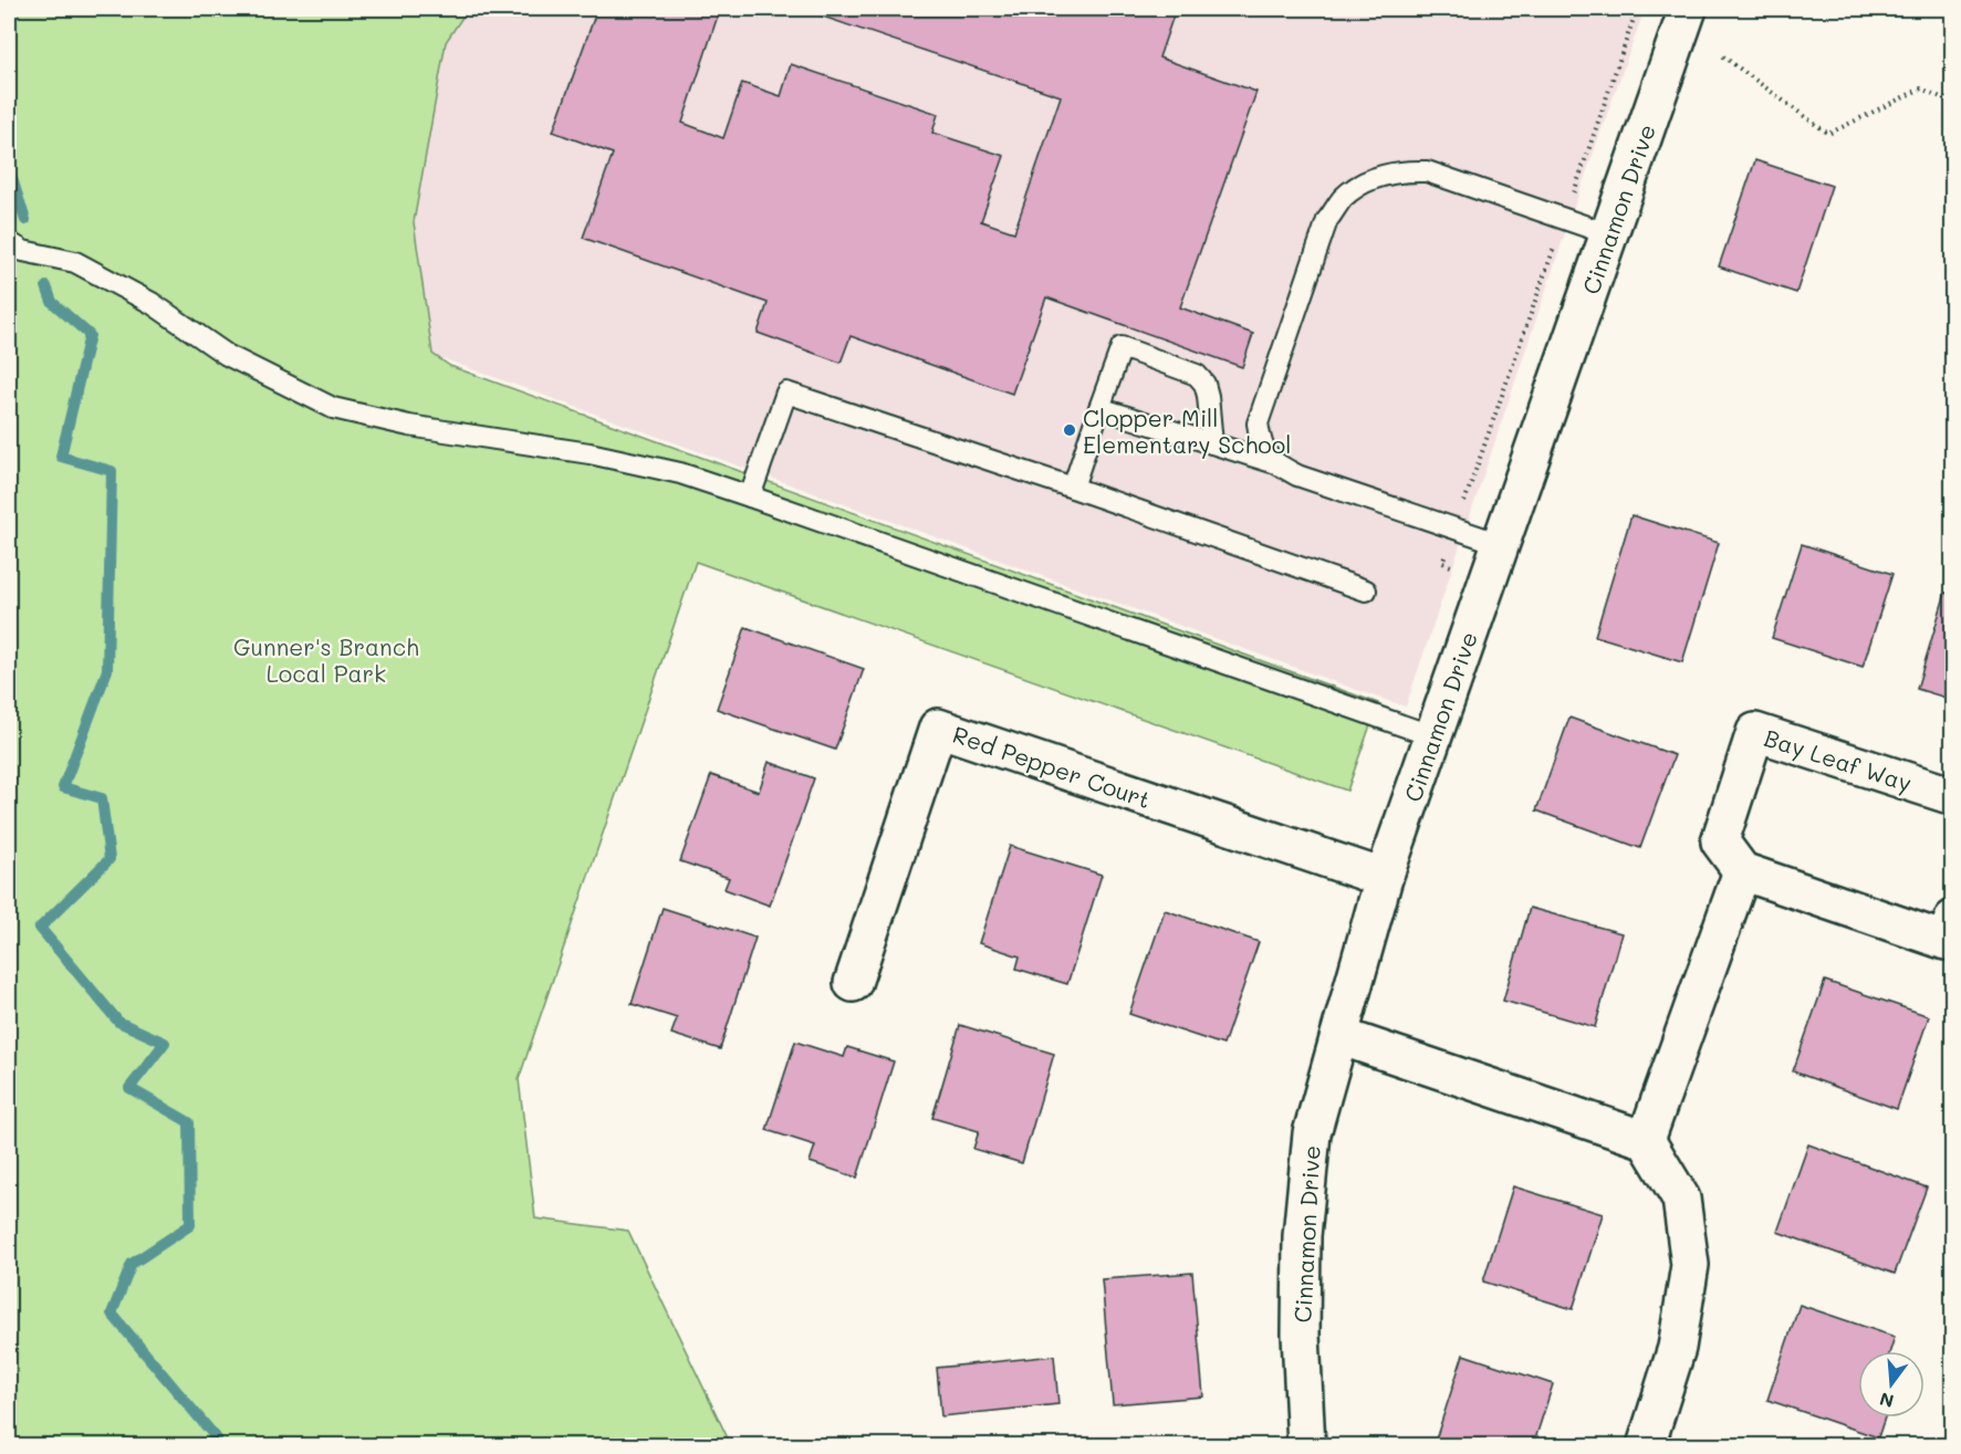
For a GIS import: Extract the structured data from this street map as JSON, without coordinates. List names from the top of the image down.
{
  "streets": {
    "street": ["Cinnamon Drive", "Bay Leaf Way", "Red Pepper Court"]
  },
  "crossings": [
    ["Cinnamon Drive", "Red Pepper Court"]
  ],
  "parks": ["Gunner's Branch Local Park"],
  "places": ["Clopper Mill Elementary School"],
  "north": "bottom"
}
